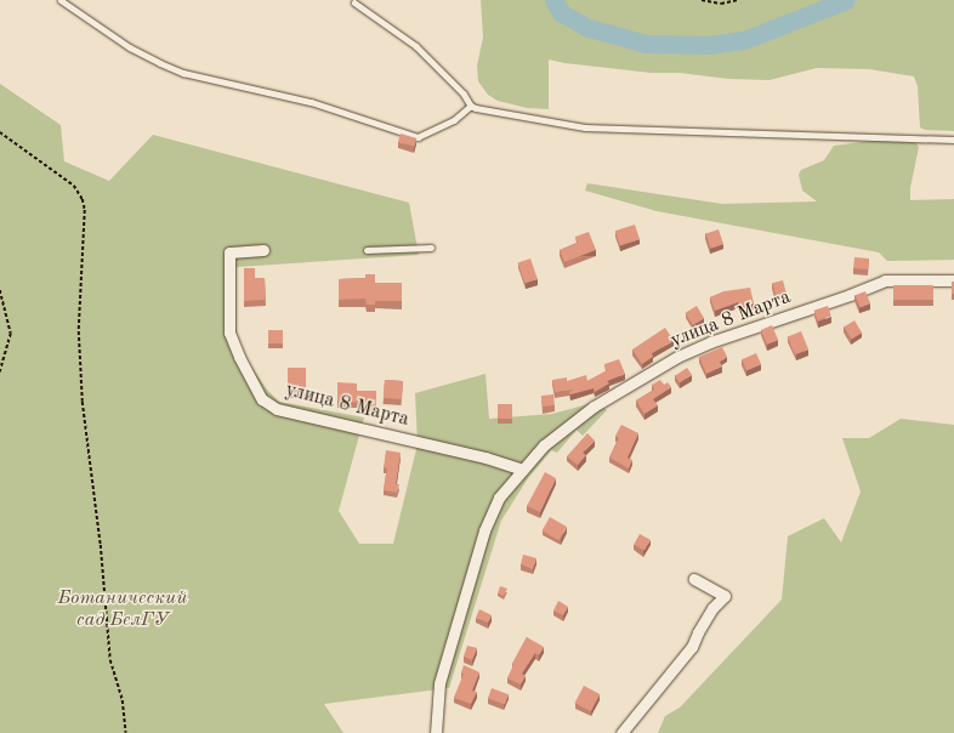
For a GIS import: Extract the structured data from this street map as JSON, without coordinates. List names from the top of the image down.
{
  "streets": {
    "street": ["улица 8 Марта"]
  },
  "parks": ["Ботанический сад БелГУ"]
}
